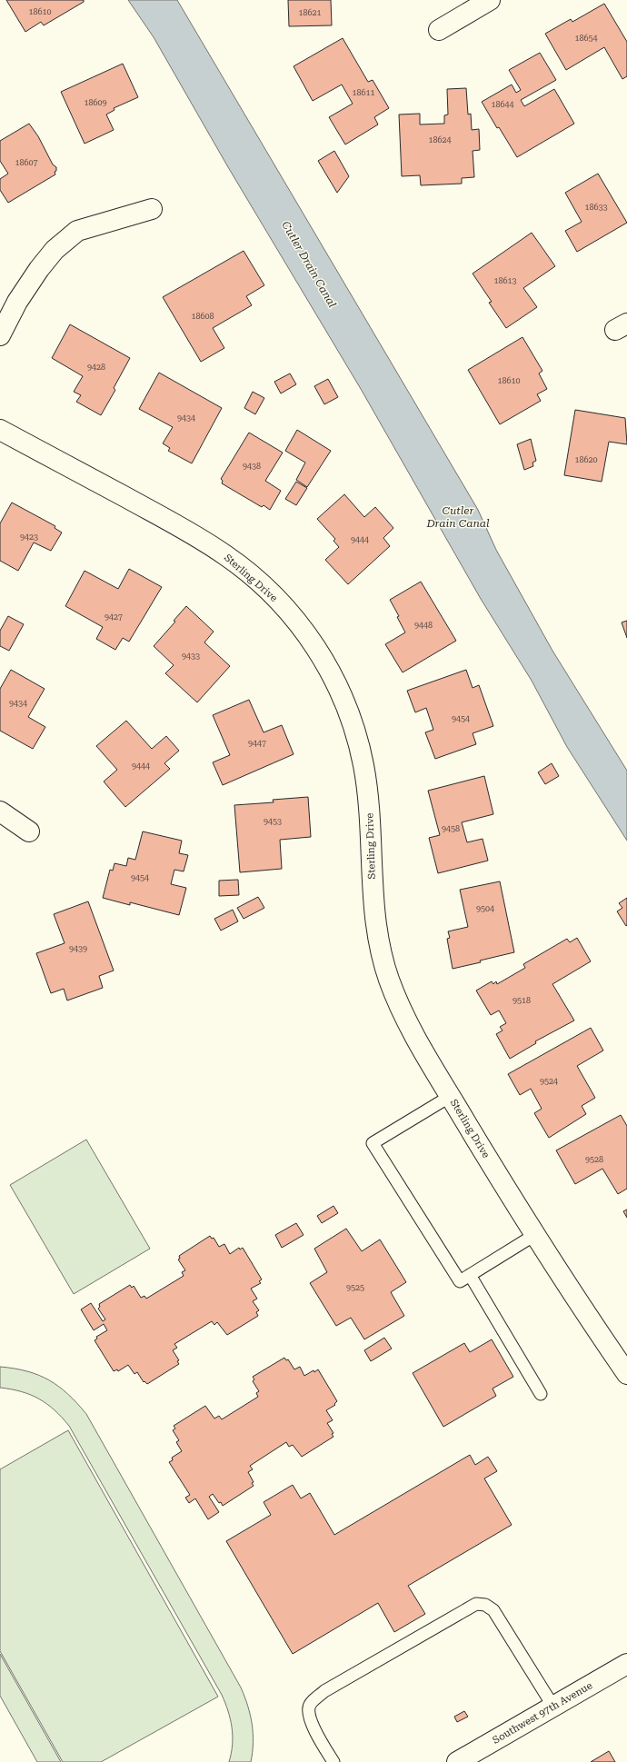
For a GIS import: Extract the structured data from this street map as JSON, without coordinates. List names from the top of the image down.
{
  "streets": {
    "street": ["Sterling Drive", "Southwest 97th Avenue"]
  },
  "water": ["Cutler Drain Canal"],
  "house_numbers": [
    "18610",
    "18621",
    "18654",
    "18611",
    "18609",
    "18644",
    "18624",
    "18607",
    "18633",
    "18613",
    "18608",
    "9428",
    "18610",
    "9434",
    "18620",
    "9438",
    "9423",
    "9444",
    "9427",
    "9448",
    "9433",
    "9434",
    "9454",
    "9447",
    "9444",
    "9453",
    "9458",
    "9454",
    "9504",
    "9439",
    "9518",
    "9524",
    "9528",
    "9525"
  ]
}
